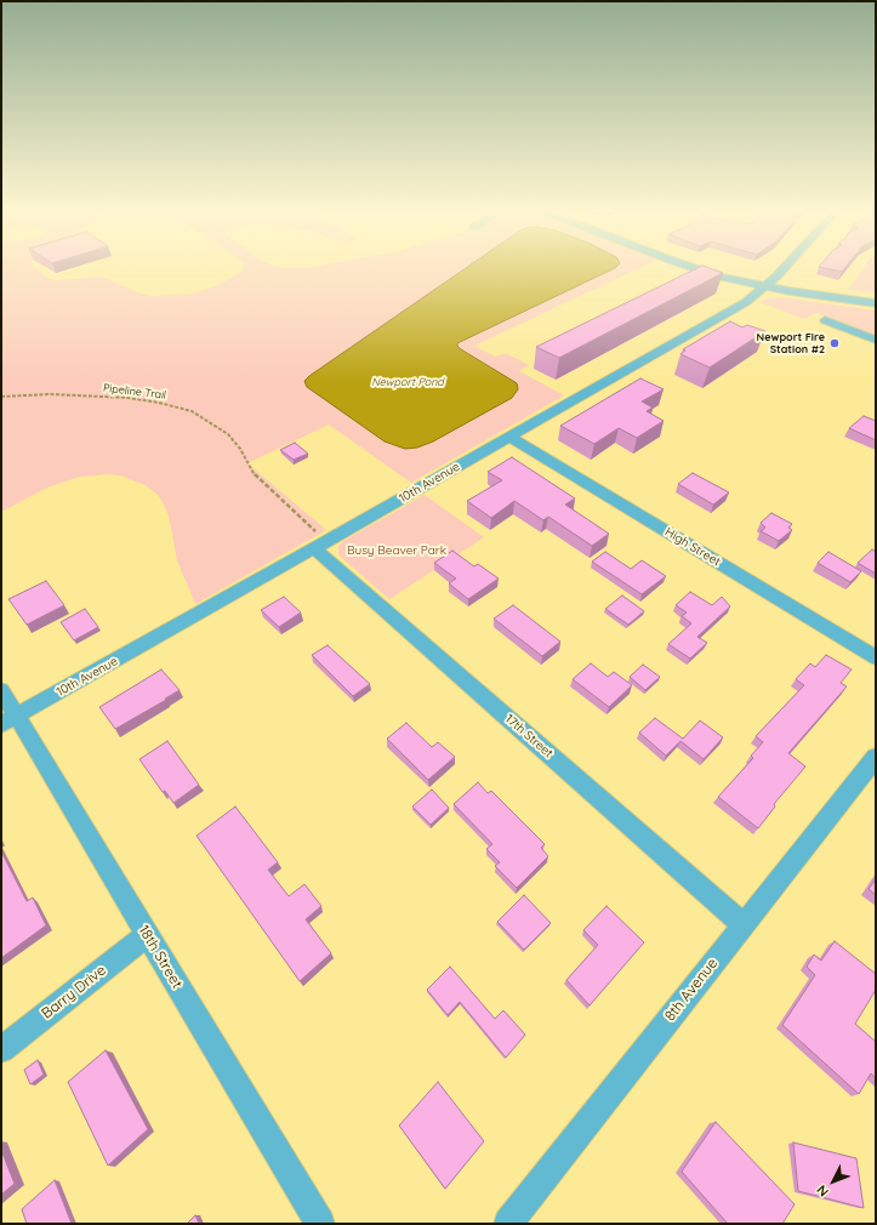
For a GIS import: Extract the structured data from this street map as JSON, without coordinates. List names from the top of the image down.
{
  "streets": {
    "street": [
      "10th Avenue",
      "High Street",
      "17th Street",
      "18th Street",
      "8th Avenue",
      "Barry Drive"
    ],
    "path": ["Pipeline Trail"]
  },
  "crossings": [
    ["Pipeline Trail", "10th Avenue"],
    ["Pipeline Trail", "17th Street"],
    ["10th Avenue", "High Street"],
    ["10th Avenue", "17th Street"],
    ["10th Avenue", "18th Street"],
    ["17th Street", "8th Avenue"],
    ["18th Street", "Barry Drive"]
  ],
  "water": ["Newport Pond"],
  "parks": ["Busy Beaver Park"],
  "places": ["Newport Fire Station #2"],
  "north": "bottom left"
}
